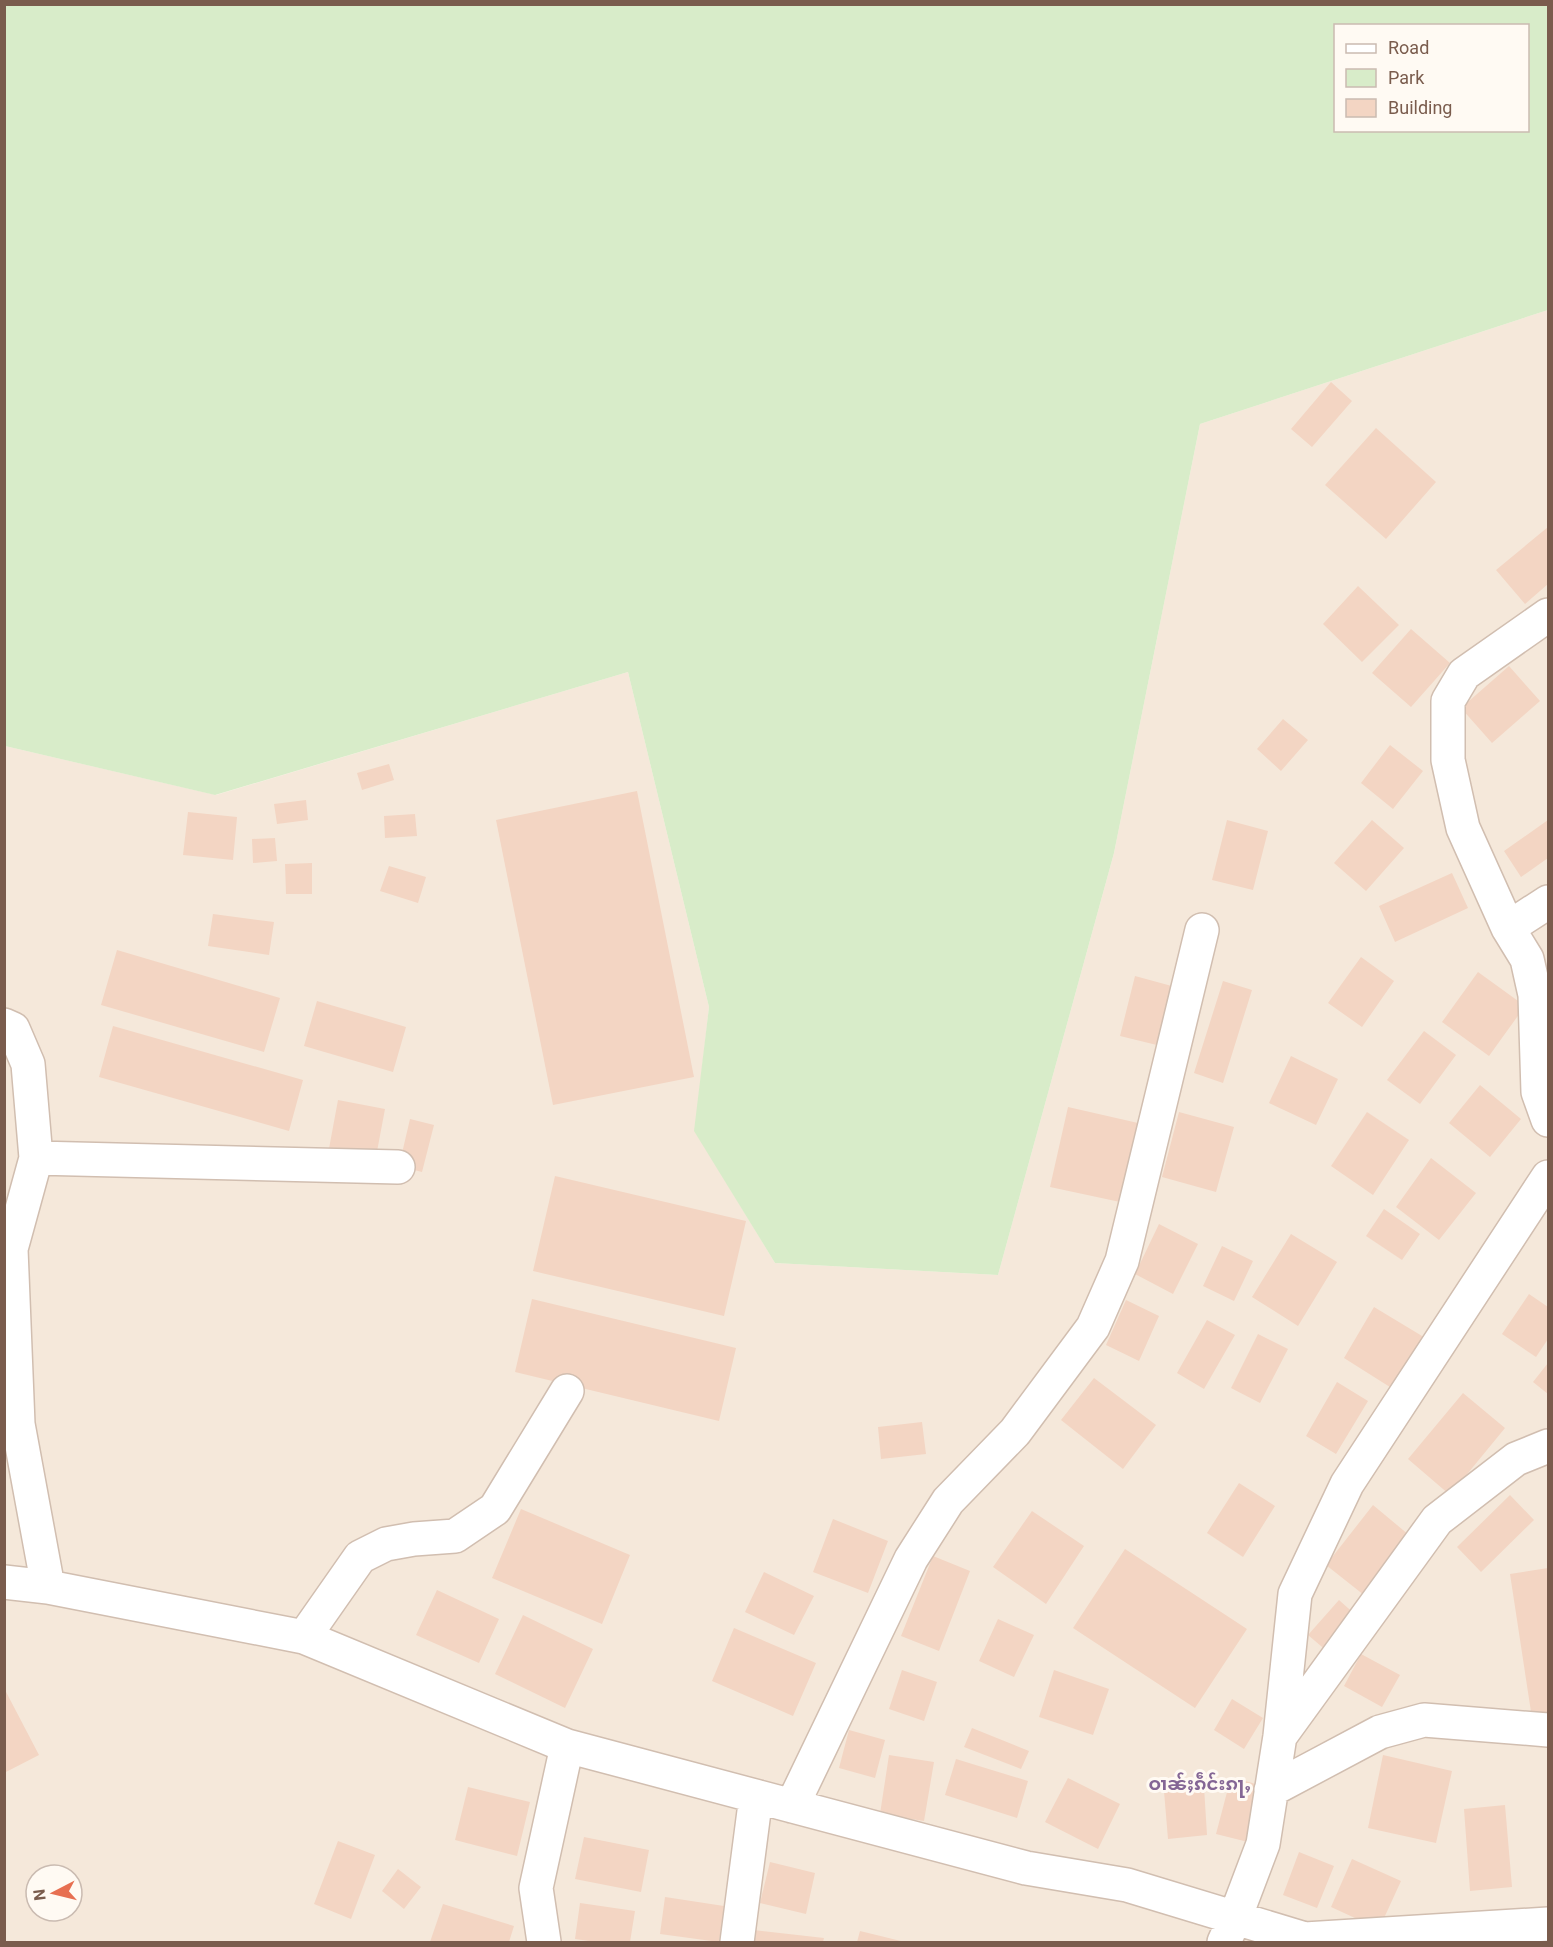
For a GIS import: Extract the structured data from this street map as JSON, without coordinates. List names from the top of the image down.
{
  "districts": ["ဝၢၼ်ႈၵဵင်းၵႃႇ"],
  "legend": ["Road", "Park", "Building"],
  "north": "left"
}
